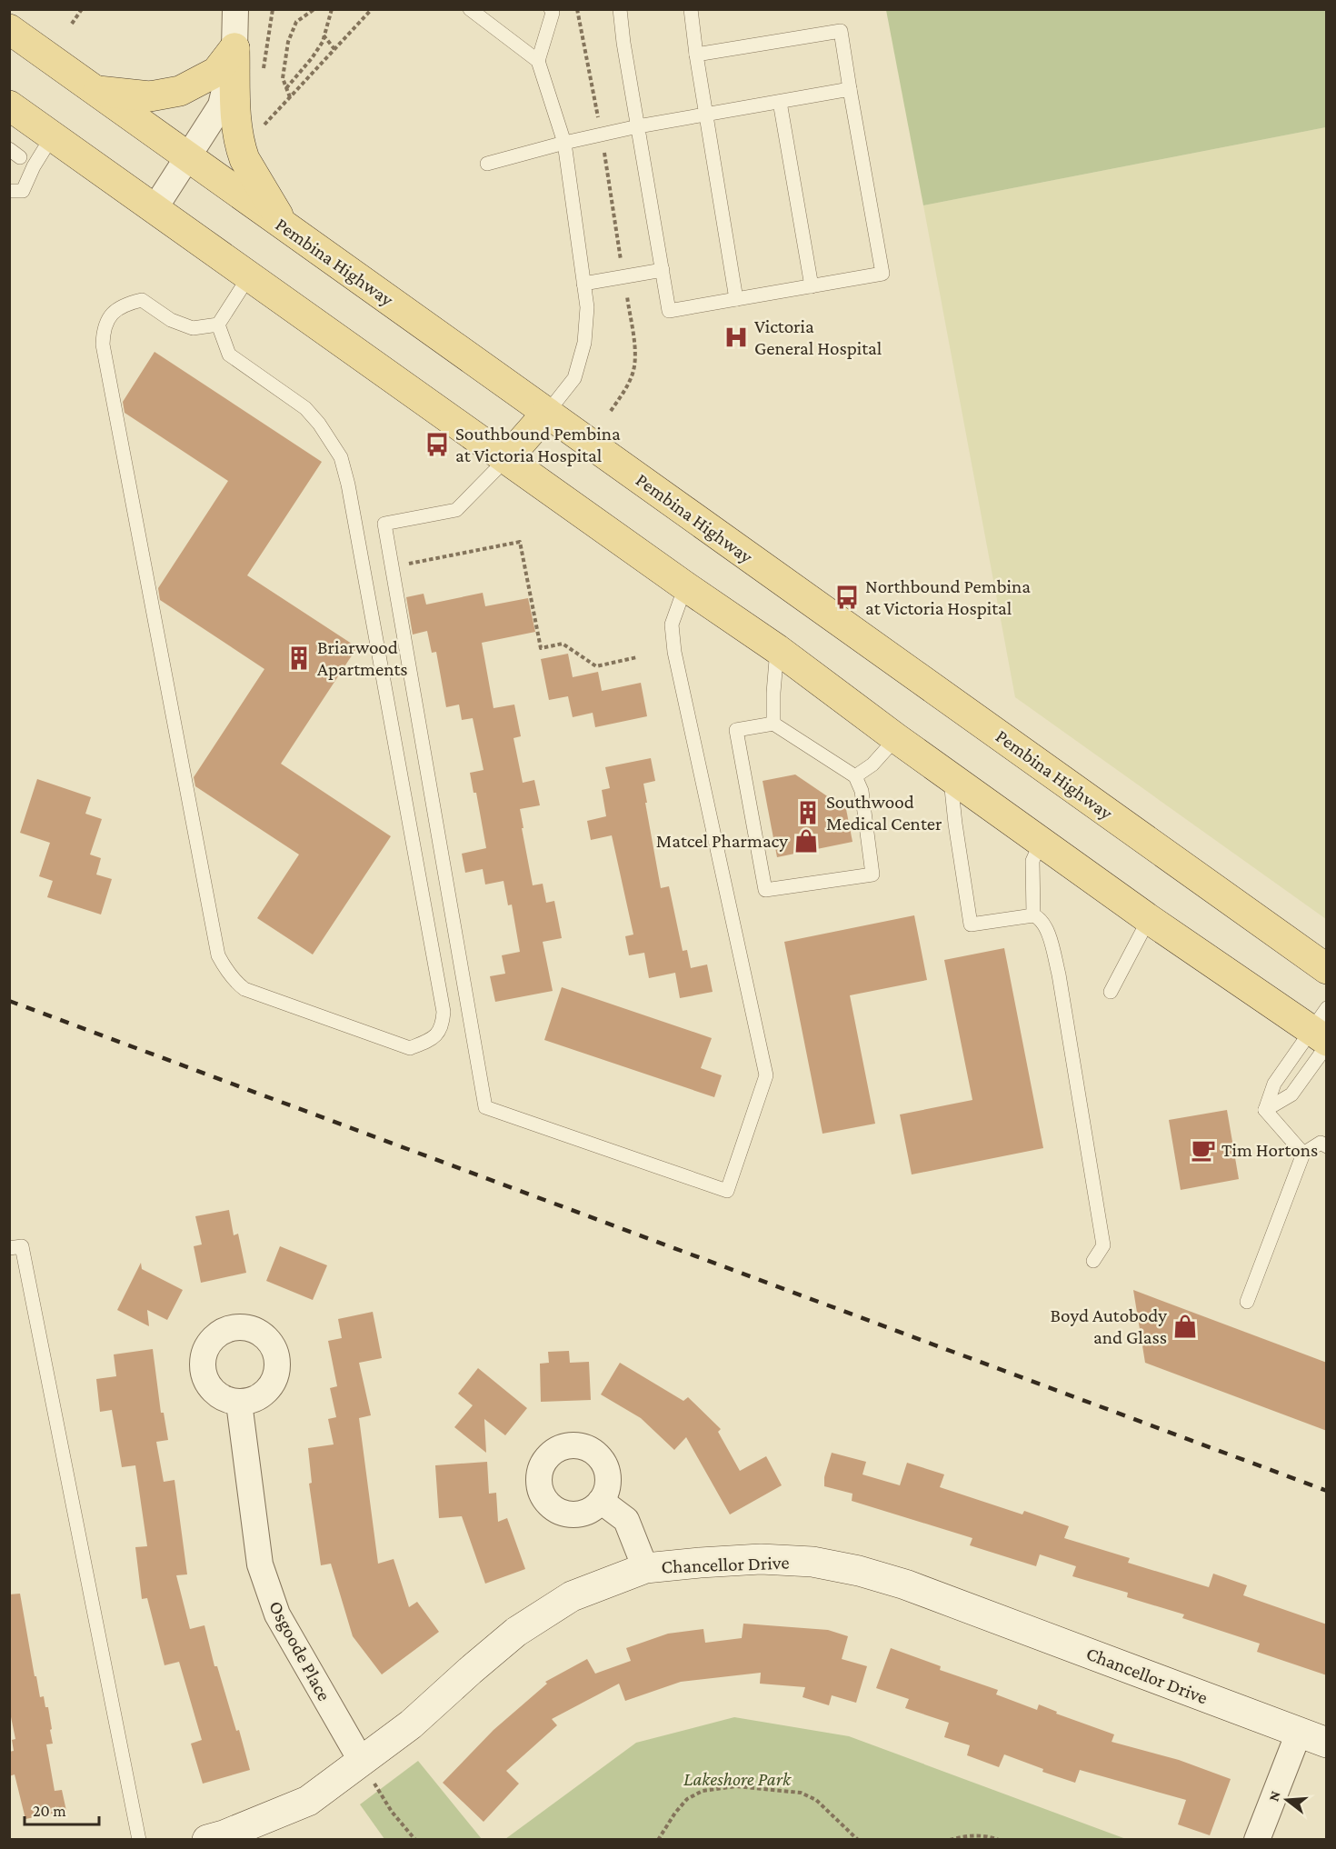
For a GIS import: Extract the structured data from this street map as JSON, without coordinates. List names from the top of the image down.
{
  "streets": {
    "main road": ["Pembina Highway"],
    "street": ["Chancellor Drive", "Osgoode Place"]
  },
  "crossings": [
    ["Chancellor Drive", "Osgoode Place"]
  ],
  "parks": ["Lakeshore Park"],
  "places": {
    "hospital": ["Victoria General Hospital"],
    "bus stop": ["Southbound Pembina at Victoria Hospital", "Northbound Pembina at Victoria Hospital"],
    "building": ["Briarwood Apartments", "Southwood Medical Center"],
    "shop": ["Matcel Pharmacy", "Boyd Autobody and Glass"],
    "cafe": ["Tim Hortons"]
  },
  "scale_bar": "20 m",
  "north": "left"
}
